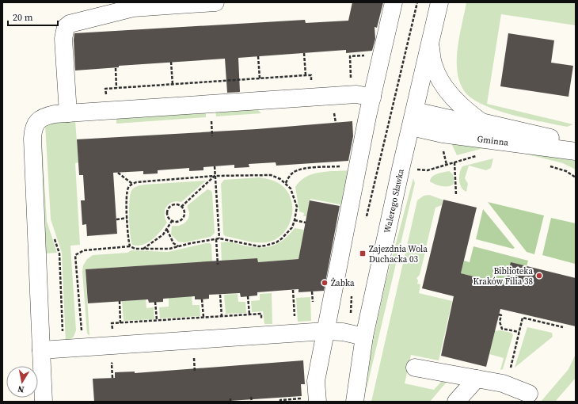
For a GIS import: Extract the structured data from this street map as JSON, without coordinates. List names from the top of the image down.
{
  "streets": {
    "street": ["Gminna", "Walerego Sławka"]
  },
  "crossings": [
    ["Gminna", "Walerego Sławka"]
  ],
  "places": {
    "transit": ["Zajezdnia Wola Duchacka 03"],
    "other": ["Biblioteka Kraków Filia 38", "Żabka"]
  },
  "scale_bar": "20 m",
  "north": "bottom"
}
